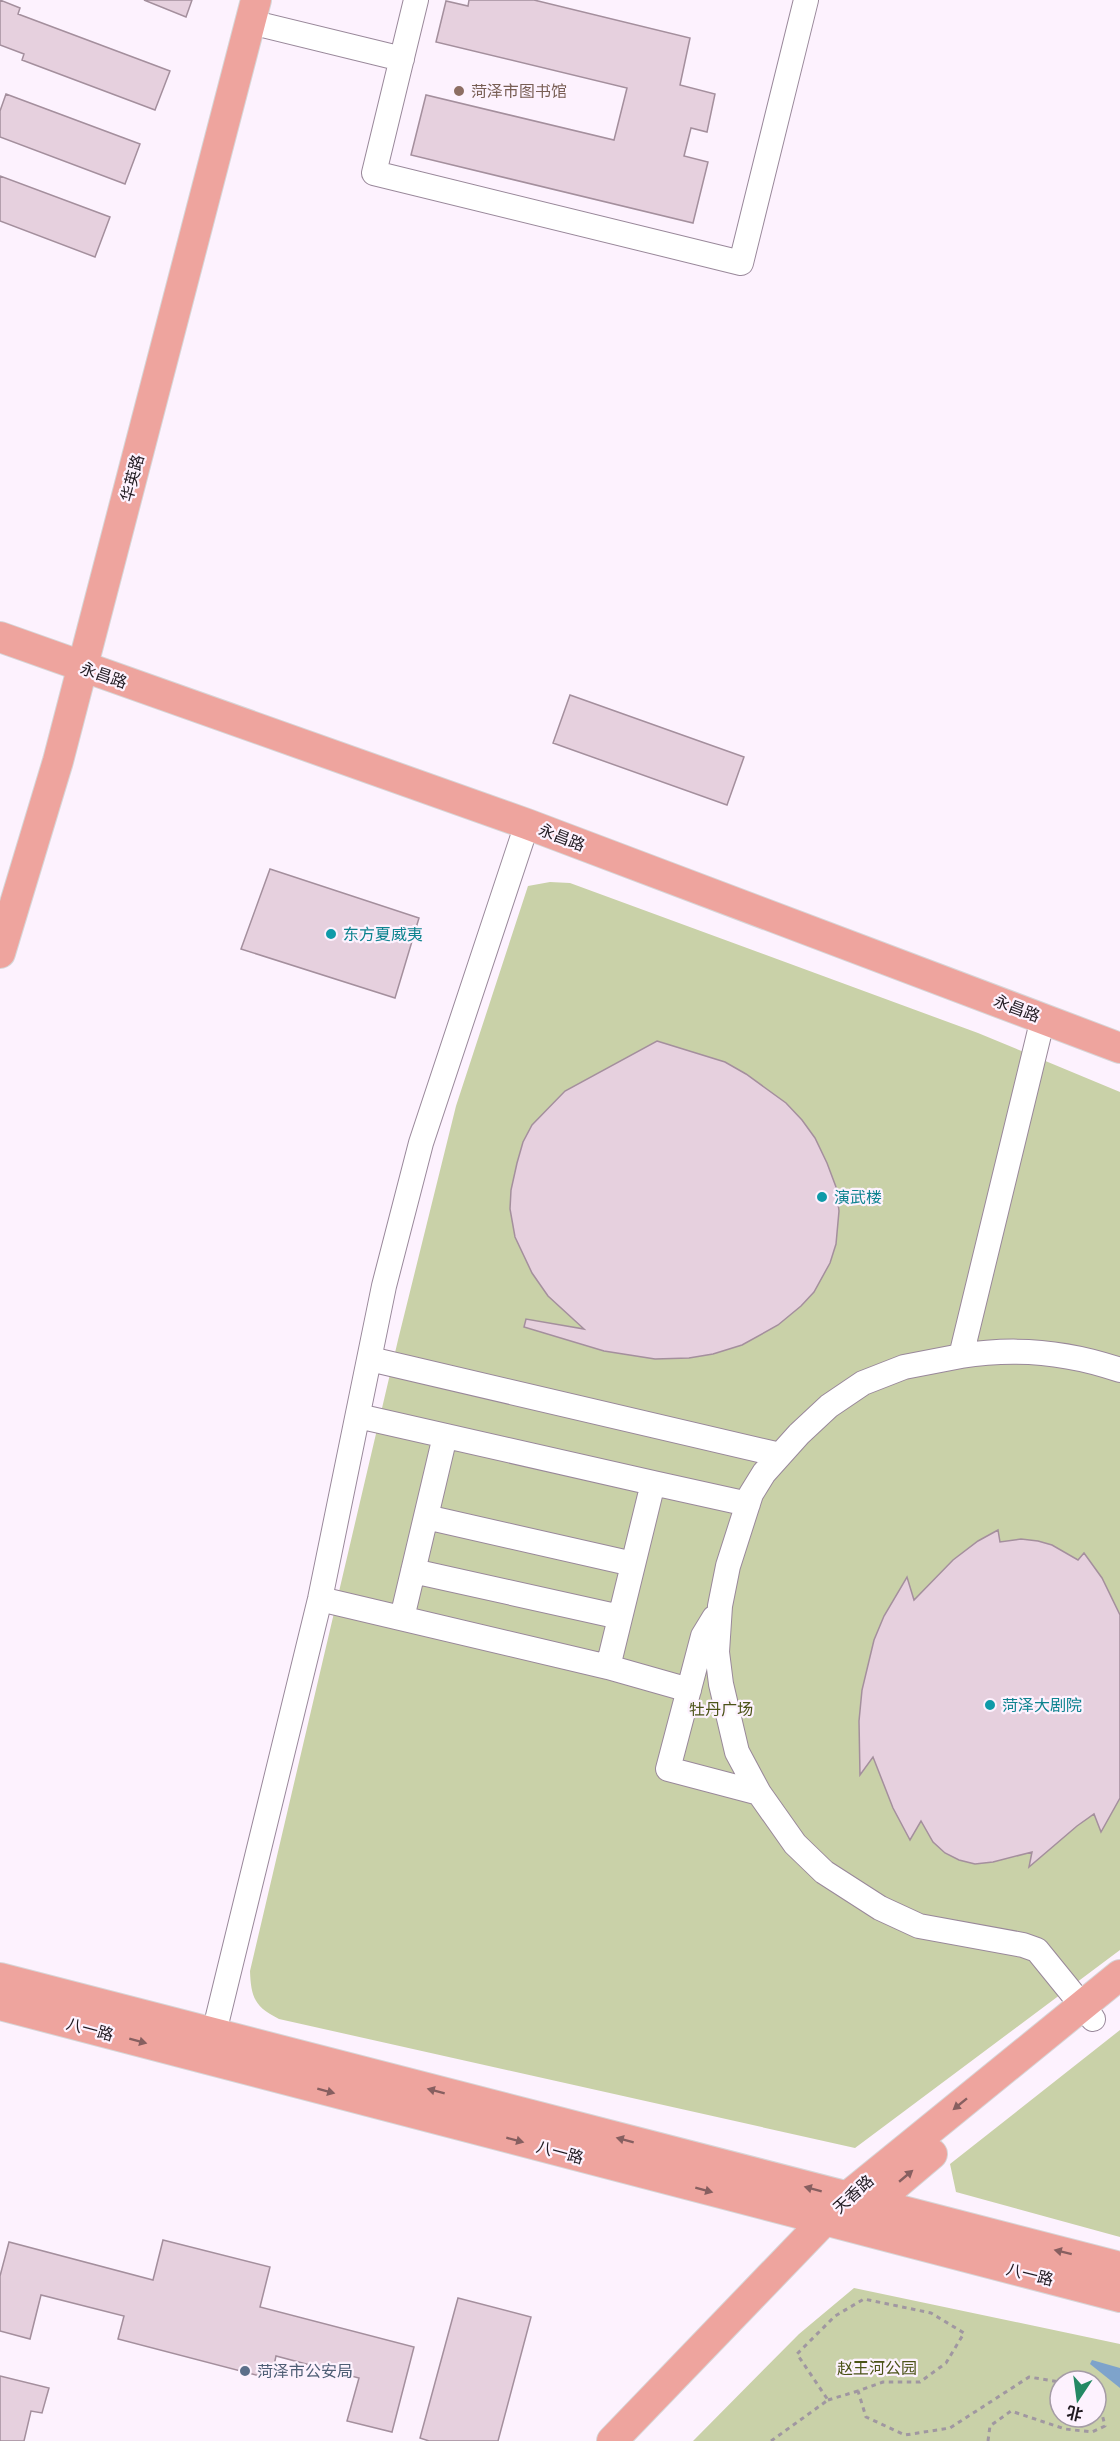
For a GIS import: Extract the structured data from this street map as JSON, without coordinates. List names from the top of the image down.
{
  "streets": {
    "main road": [
      "华英路",
      "永昌路",
      "八一路",
      "天香路"
    ]
  },
  "crossings": [
    ["华英路", "永昌路"],
    ["八一路", "天香路"]
  ],
  "parks": ["牡丹广场", "赵王河公园"],
  "places": [
    "菏泽市图书馆",
    "东方夏威夷",
    "演武楼",
    "菏泽大剧院",
    "菏泽市公安局"
  ],
  "north": "bottom"
}
